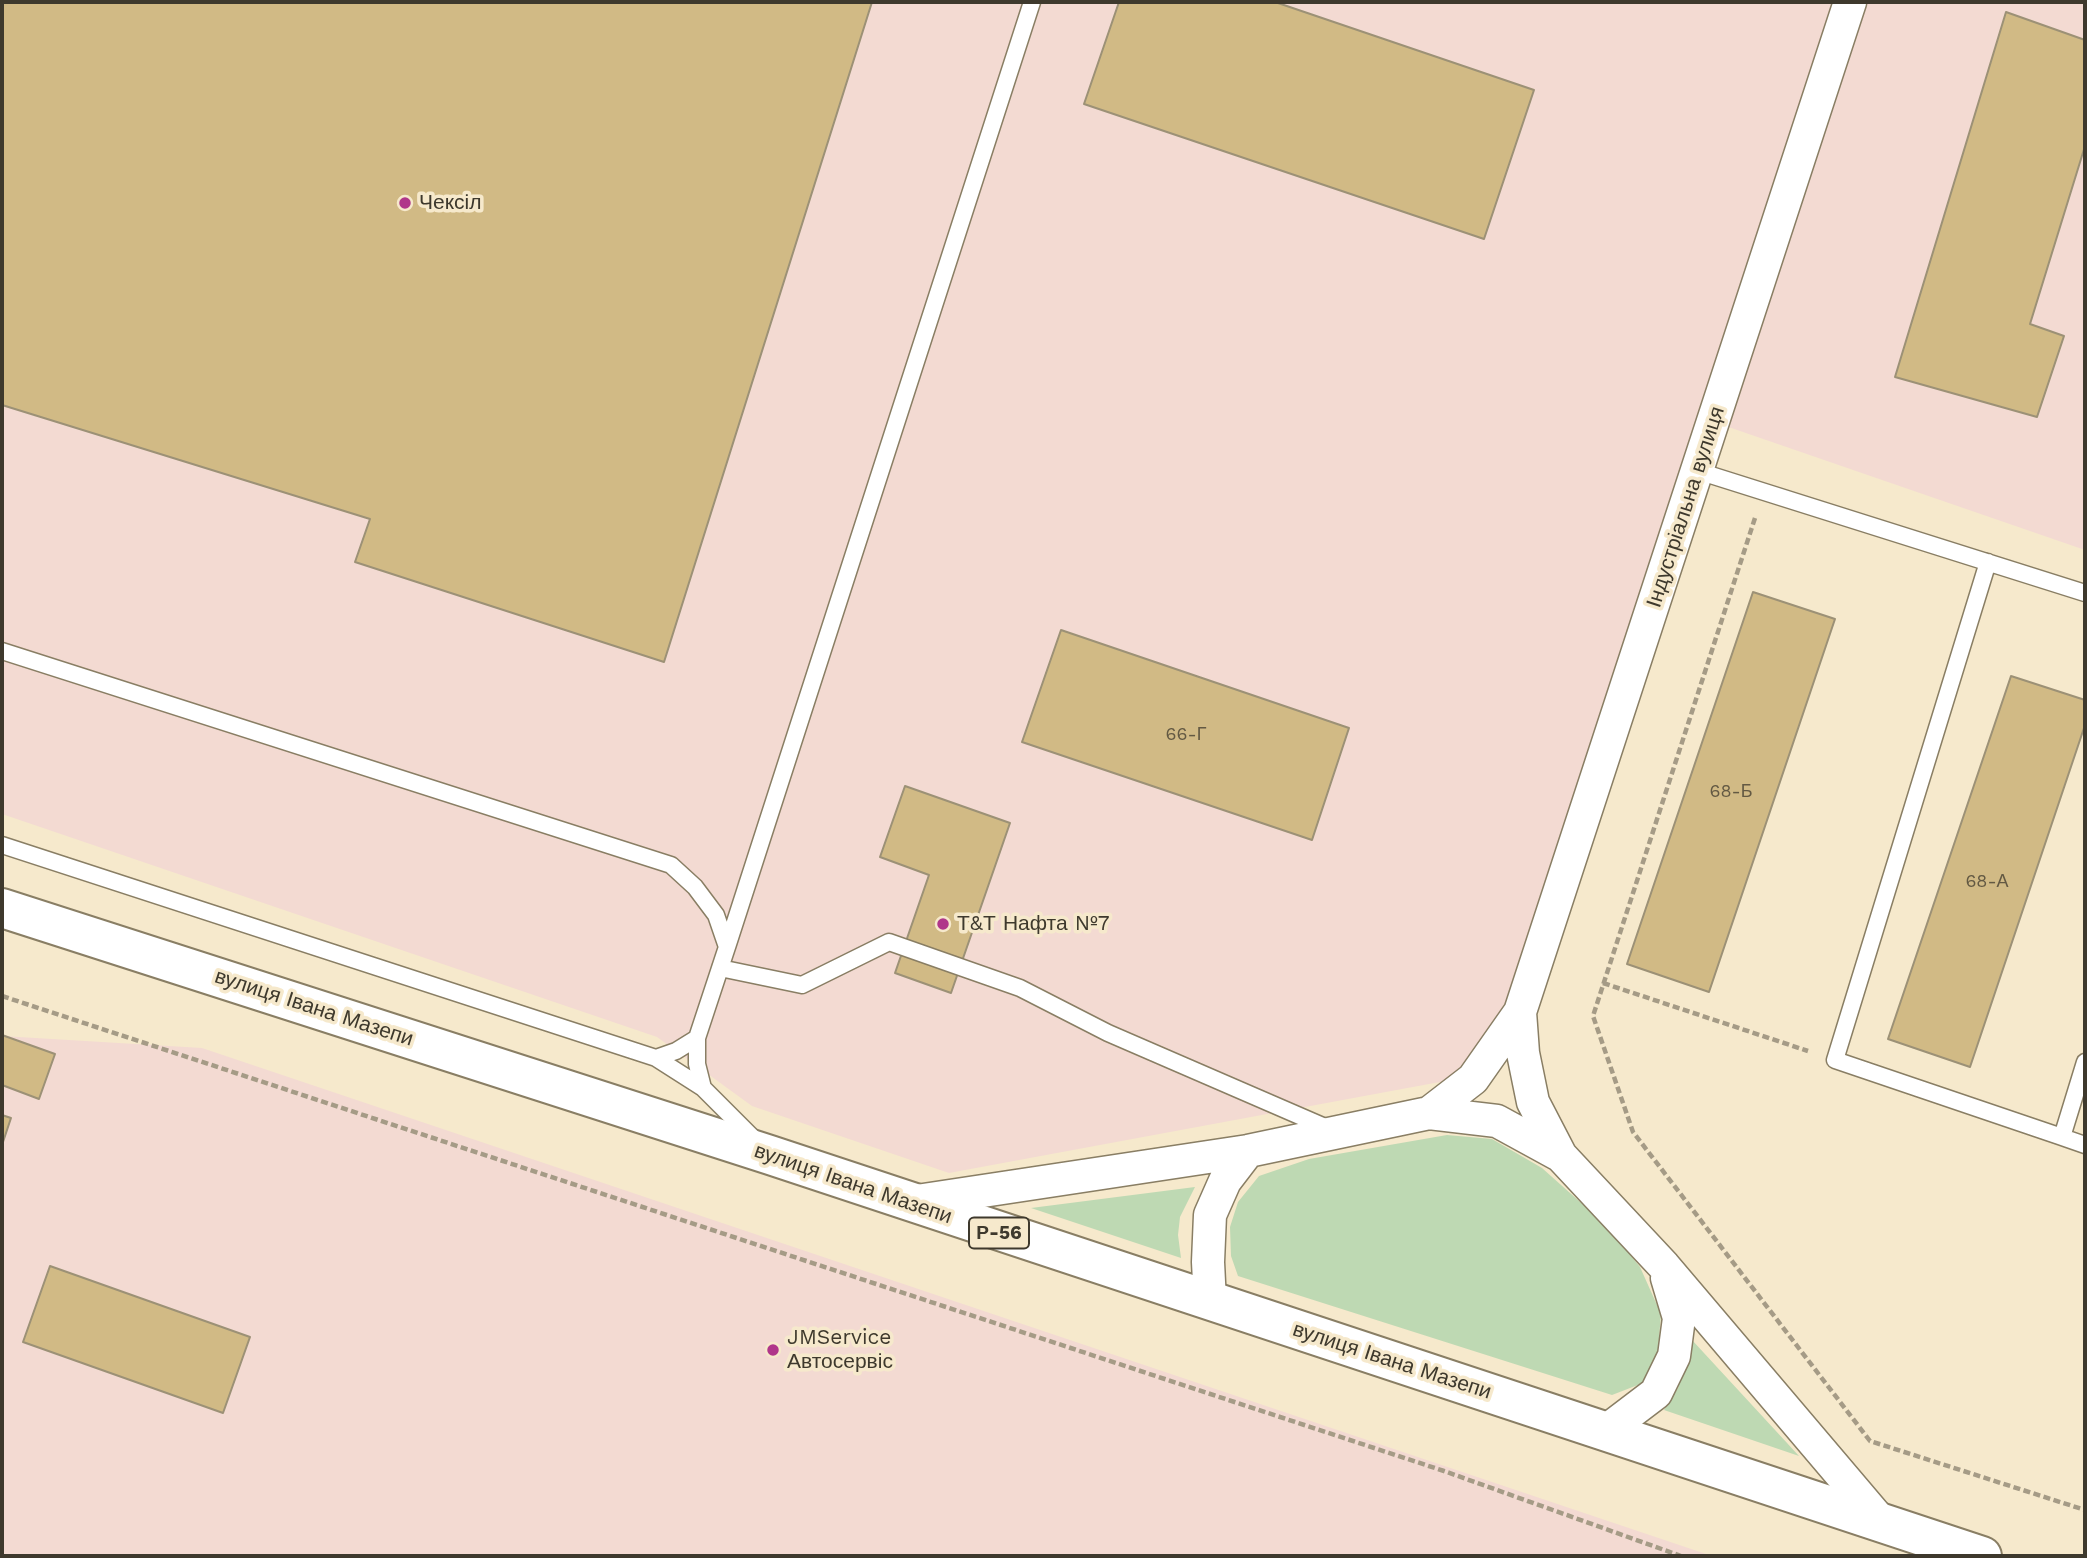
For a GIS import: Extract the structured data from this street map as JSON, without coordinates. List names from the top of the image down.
{
  "streets": {
    "main road": ["вулиця Івана Мазепи", "Р-56"],
    "street": ["Індустріальна вулиця"]
  },
  "places": ["Чексіл", "Т&Т Нафта №7", "JMService Автосервіс"],
  "house_numbers": ["66-Г", "68-Б", "68-А"]
}
